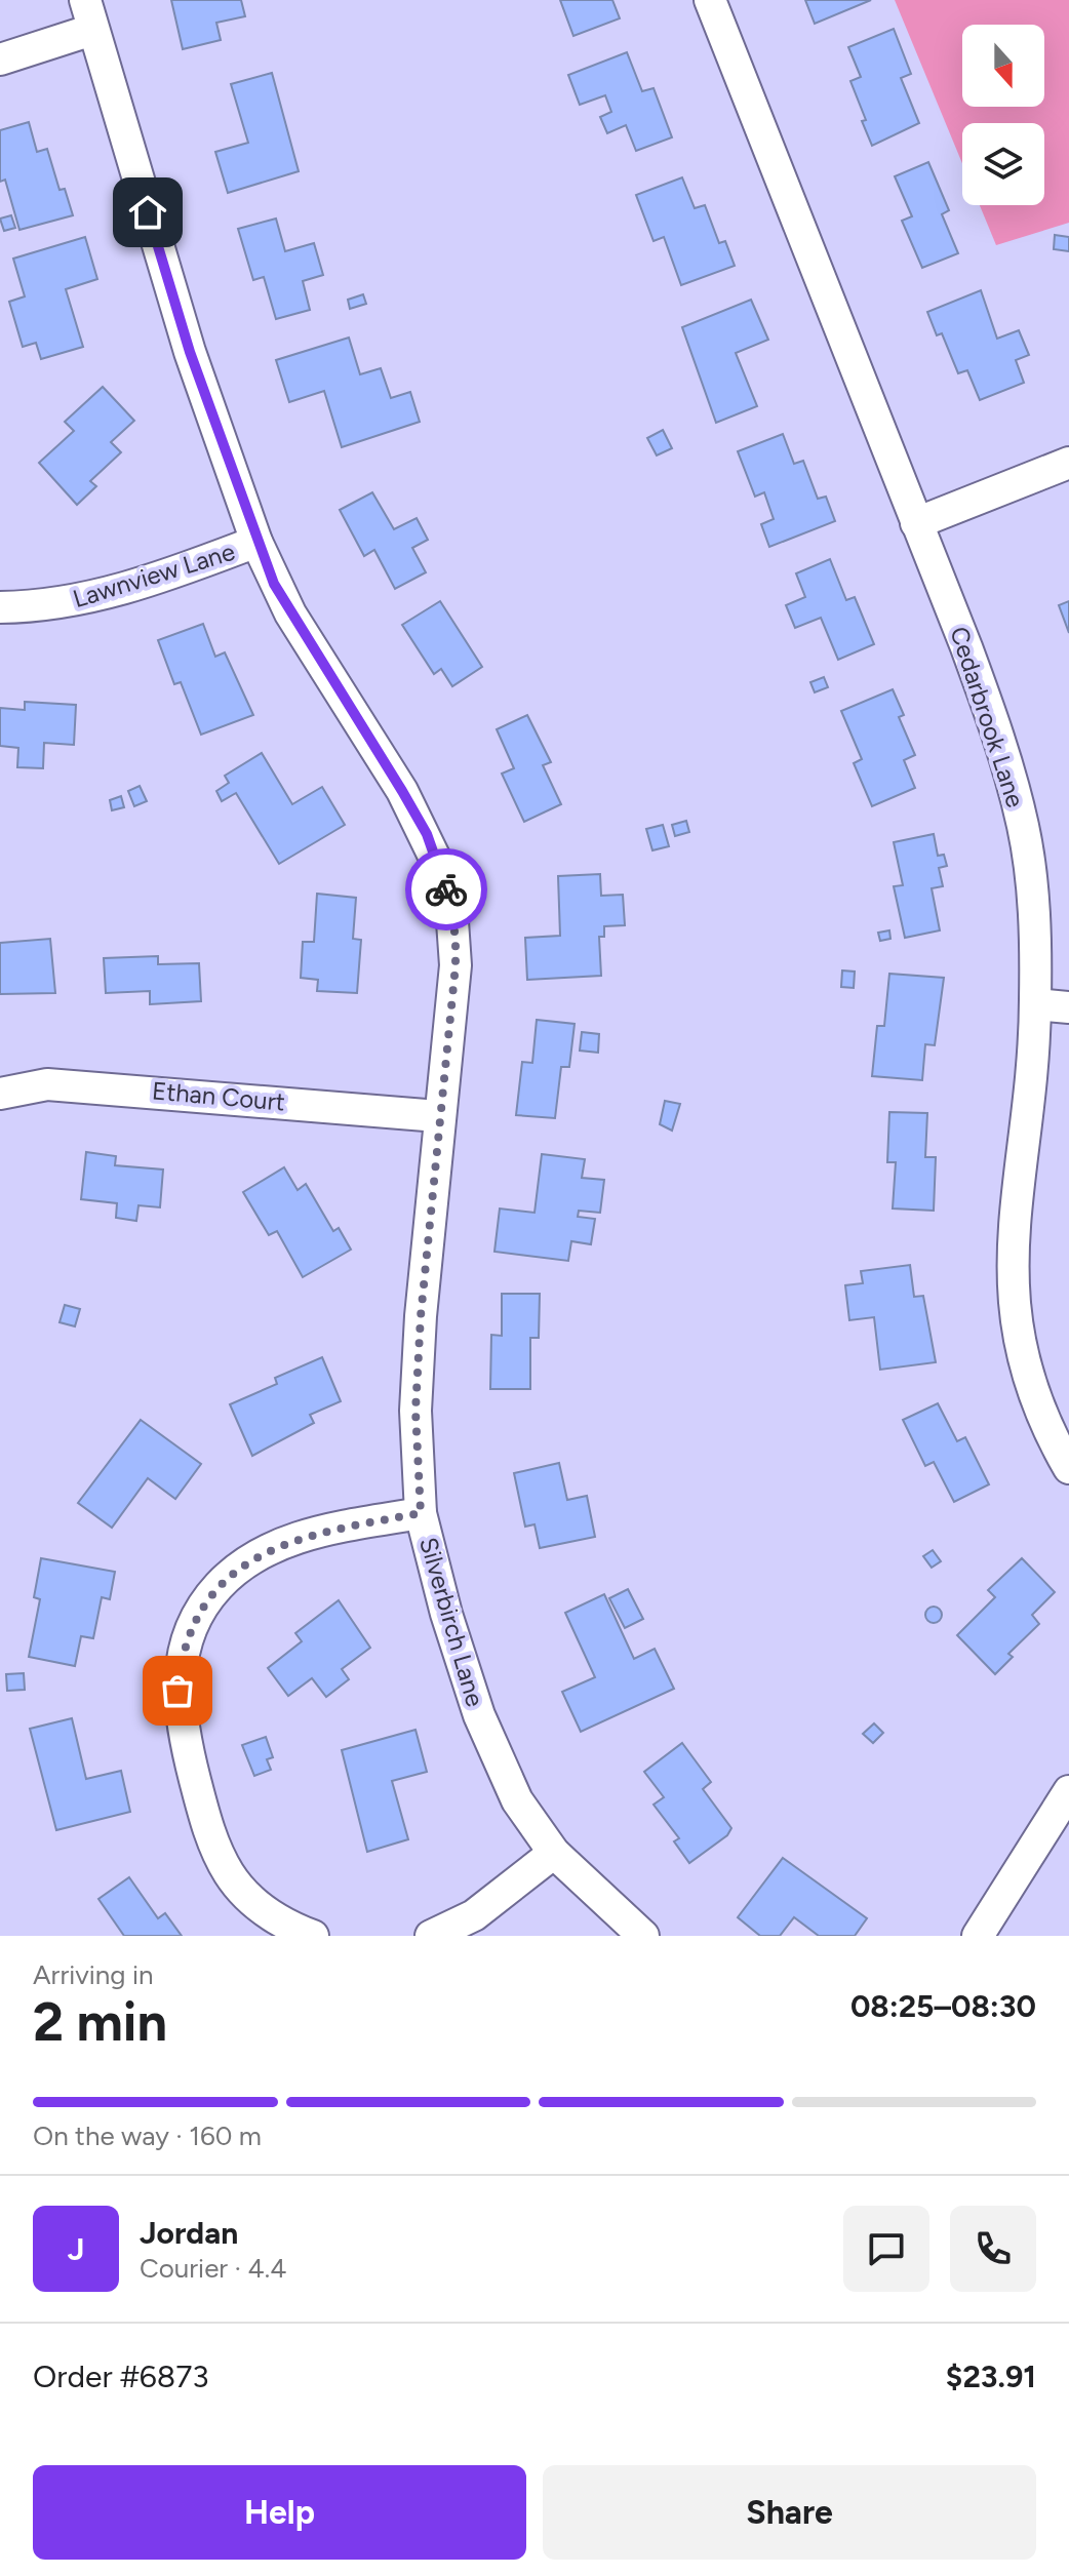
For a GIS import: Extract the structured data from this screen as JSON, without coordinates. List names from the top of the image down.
{
  "streets": {
    "street": [
      "Lawnview Lane",
      "Cedarbrook Lane",
      "Ethan Court",
      "Silverbirch Lane"
    ]
  },
  "crossings": [
    ["Lawnview Lane", "Silverbirch Lane"],
    ["Ethan Court", "Silverbirch Lane"]
  ],
  "north": "bottom",
  "page": {
    "heading": ["2 min", "Arriving in", "08:25–08:30"],
    "panel": [
      "Jordan",
      "Courier · 4.4",
      "Order #6873",
      "$23.91"
    ],
    "bar": "On the way · 160 m",
    "round": "J",
    "buttons": ["Help", "Share"]
  }
}
